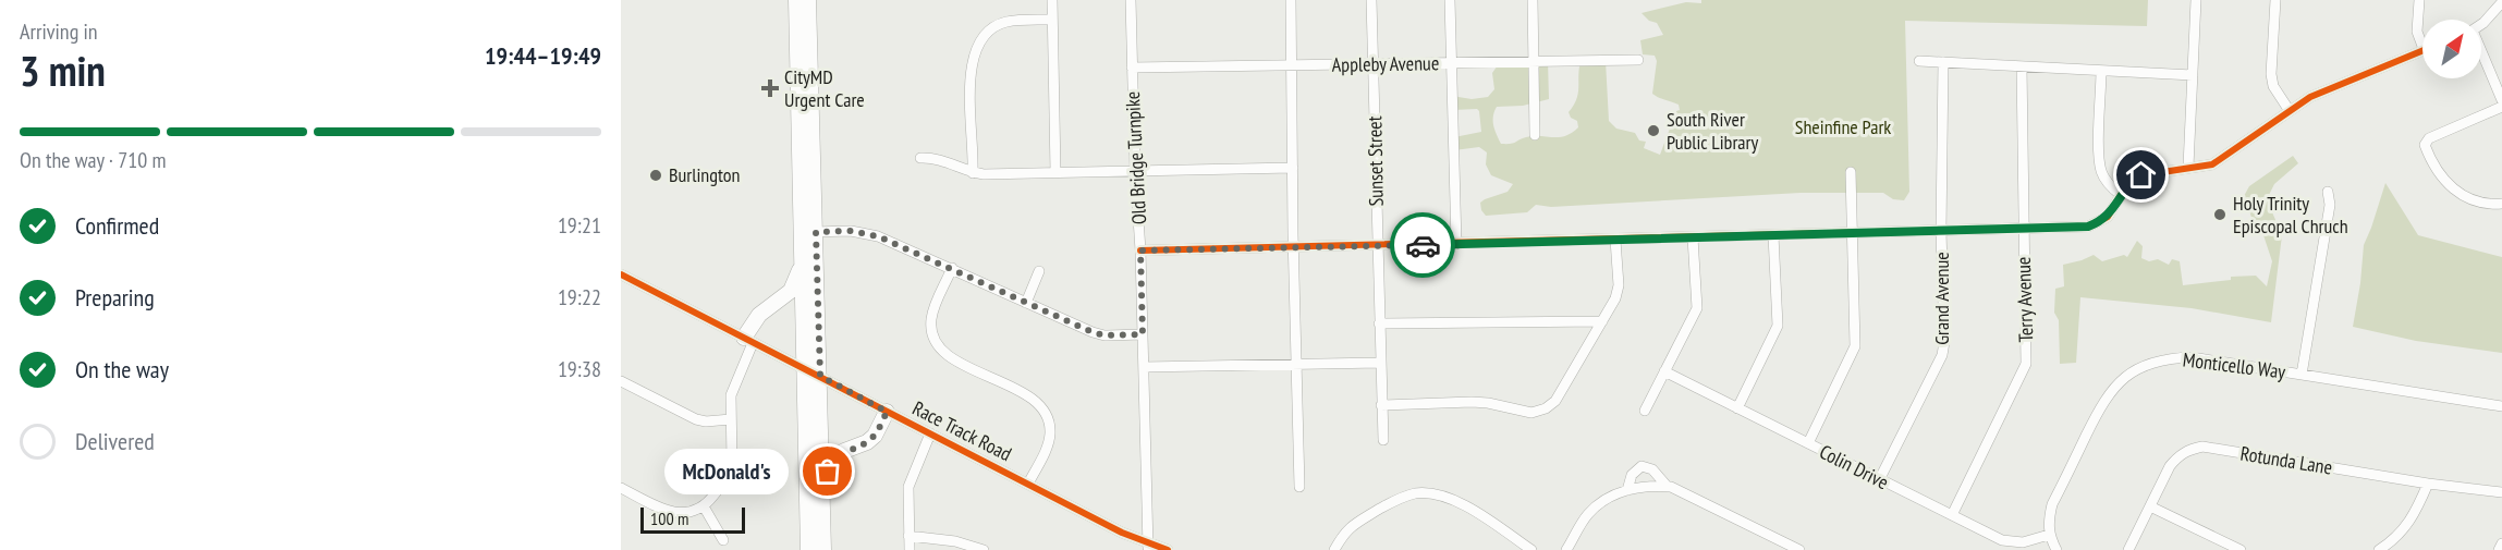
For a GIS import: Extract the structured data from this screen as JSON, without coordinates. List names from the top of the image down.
{
  "streets": {
    "street": [
      "Appleby Avenue",
      "Old Bridge Turnpike",
      "Sunset Street",
      "Grand Avenue",
      "Terry Avenue",
      "Monticello Way",
      "Race Track Road",
      "Rotunda Lane",
      "Colin Drive"
    ]
  },
  "crossings": [
    ["Appleby Avenue", "Old Bridge Turnpike"],
    ["Appleby Avenue", "Sunset Street"],
    ["Old Bridge Turnpike", "Race Track Road"],
    ["Grand Avenue", "Colin Drive"],
    ["Terry Avenue", "Colin Drive"],
    ["Monticello Way", "Colin Drive"]
  ],
  "parks": ["Sheinfine Park"],
  "places": {
    "health": ["CityMD Urgent Care"],
    "other": [
      "South River Public Library",
      "Burlington",
      "Holy Trinity Episcopal Chruch",
      "McDonald's"
    ]
  },
  "scale_bar": "100 m",
  "north": "top right",
  "page": {
    "heading": ["3 min", "Arriving in", "19:44–19:49"],
    "bar": "On the way · 710 m",
    "list": [
      ["Confirmed", "19:21"],
      ["Preparing", "19:22"],
      ["On the way", "19:38"],
      "Delivered"
    ],
    "bubble": "McDonald's",
    "scale": "100 m"
  }
}
